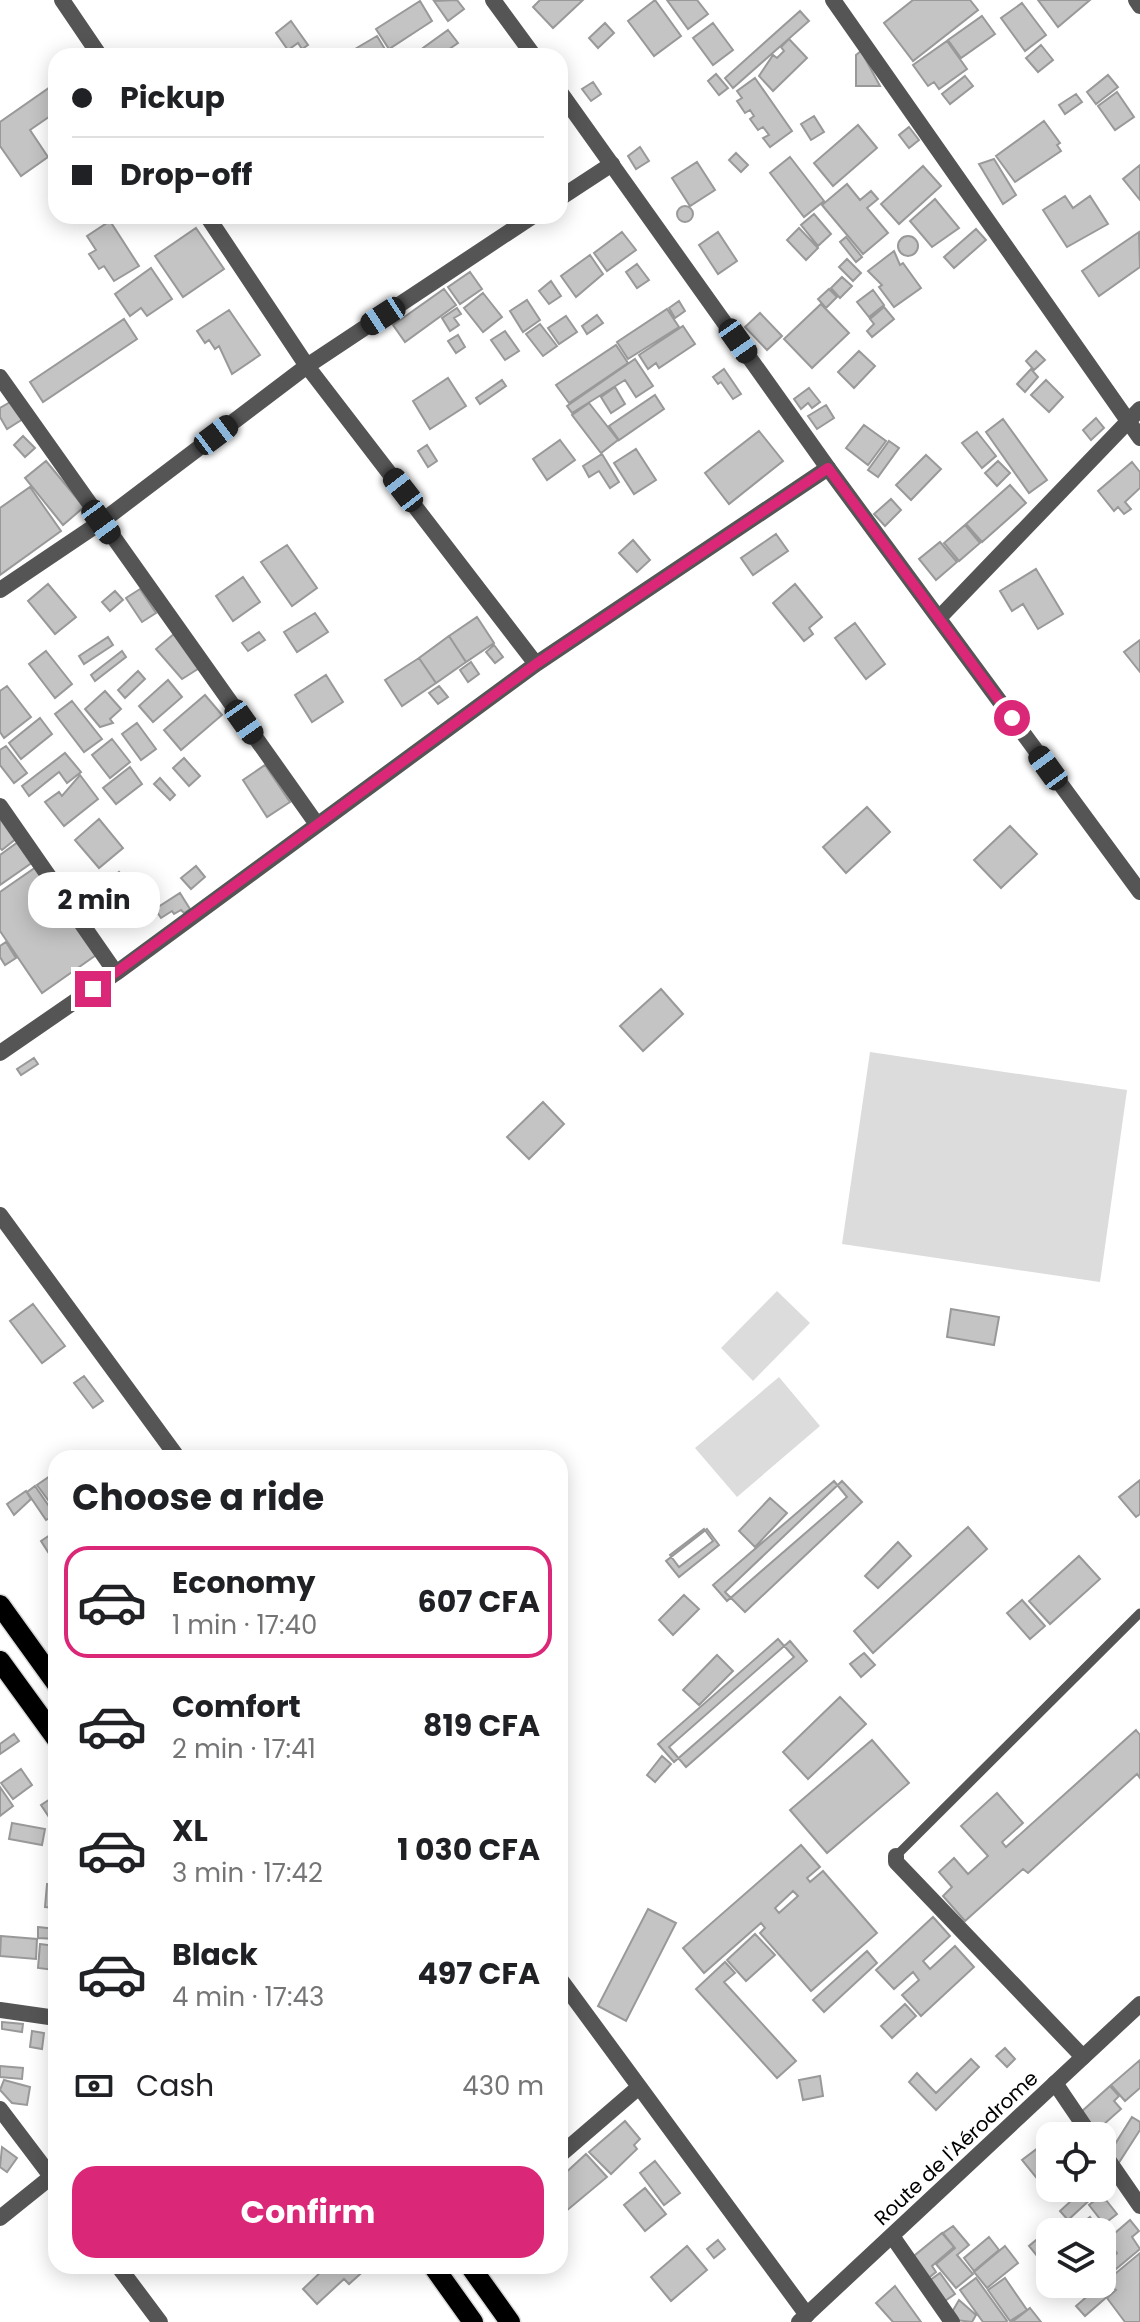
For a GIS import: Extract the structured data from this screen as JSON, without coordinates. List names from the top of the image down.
{
  "streets": {
    "street": ["Route de l'Aérodrome"]
  },
  "page": {
    "banner": ["Pickup", "Drop-off"],
    "bubble": "2 min",
    "heading": "Choose a ride",
    "list": [
      {
        "name": "Economy",
        "note": "1 min · 17:40",
        "value": "607 CFA"
      },
      {
        "name": "Comfort",
        "note": "2 min · 17:41",
        "value": "819 CFA"
      },
      {
        "name": "XL",
        "note": "3 min · 17:42",
        "value": "1 030 CFA"
      },
      {
        "name": "Black",
        "note": "4 min · 17:43",
        "value": "497 CFA"
      }
    ],
    "pay": ["Cash", "430 m"],
    "buttons": "Confirm"
  }
}
